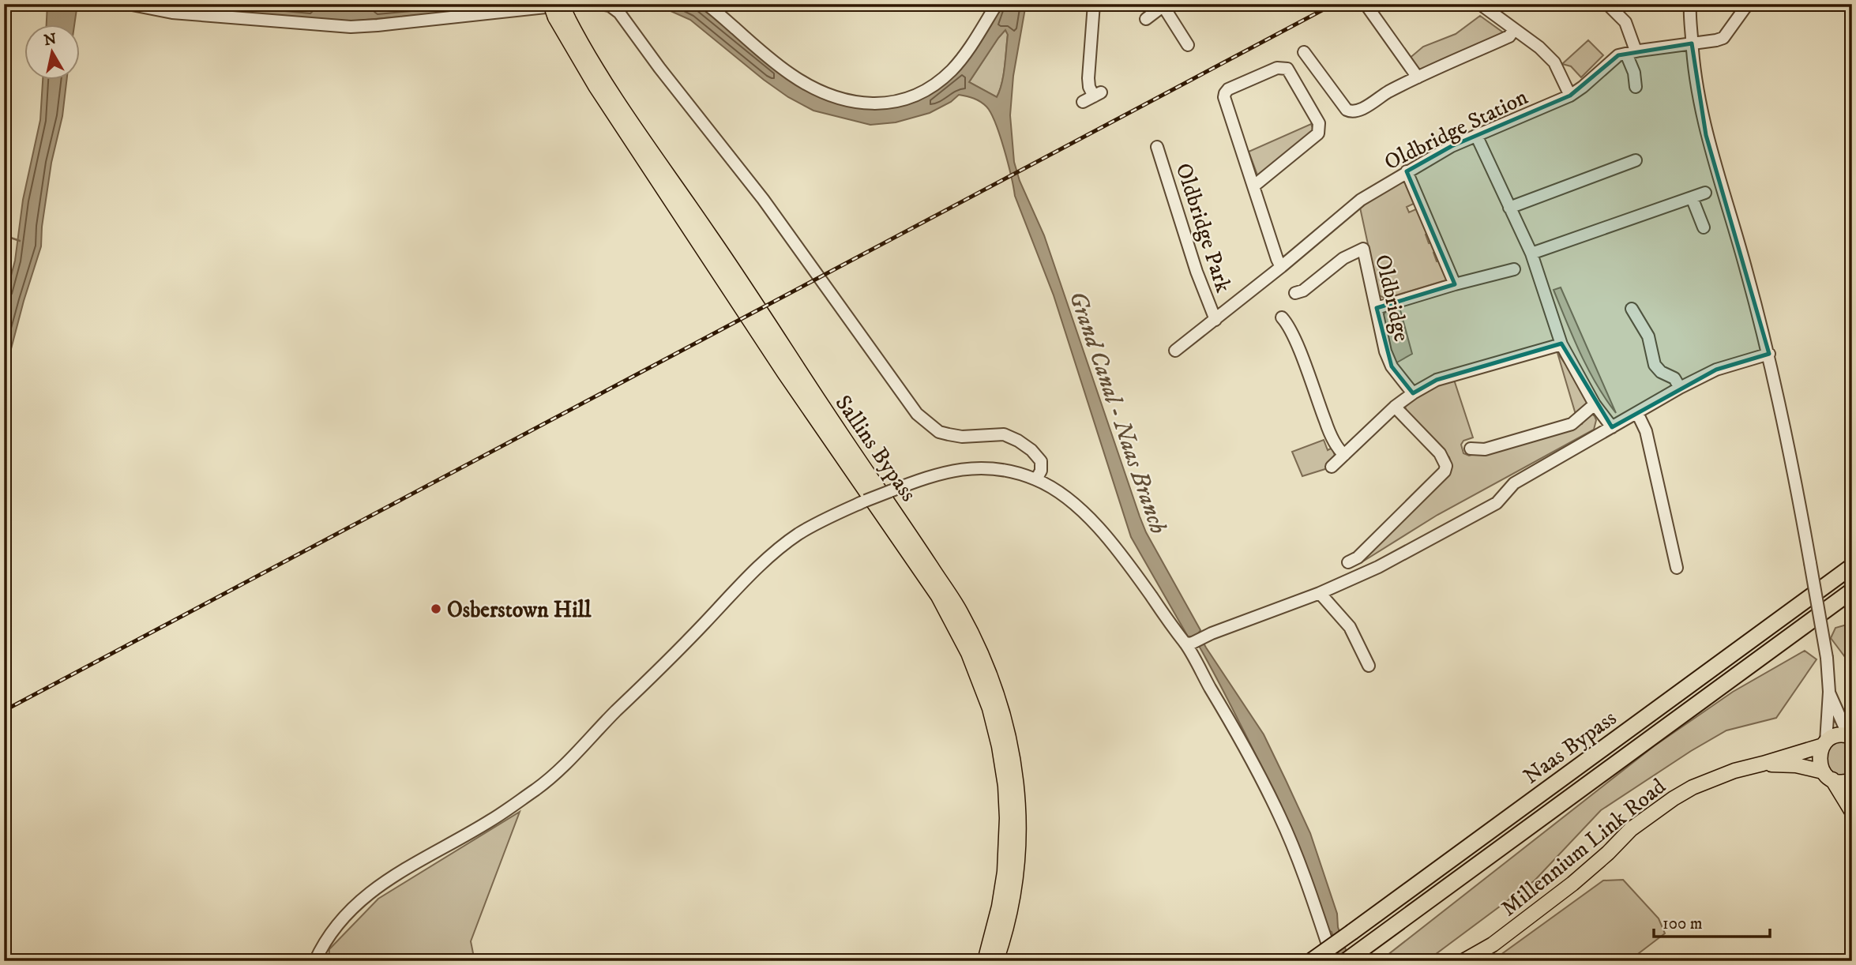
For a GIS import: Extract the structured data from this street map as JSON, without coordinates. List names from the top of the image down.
{
  "streets": {
    "highway": ["Naas Bypass"],
    "main road": ["Sallins Bypass", "Millennium Link Road"],
    "street": ["Oldbridge Station", "Oldbridge Park", "Oldbridge"]
  },
  "crossings": [
    ["Oldbridge Station", "Oldbridge Park"]
  ],
  "water": ["Grand Canal - Naas Branch"],
  "places": ["Osberstown Hill"],
  "scale_bar": "100 m",
  "north": "top"
}
